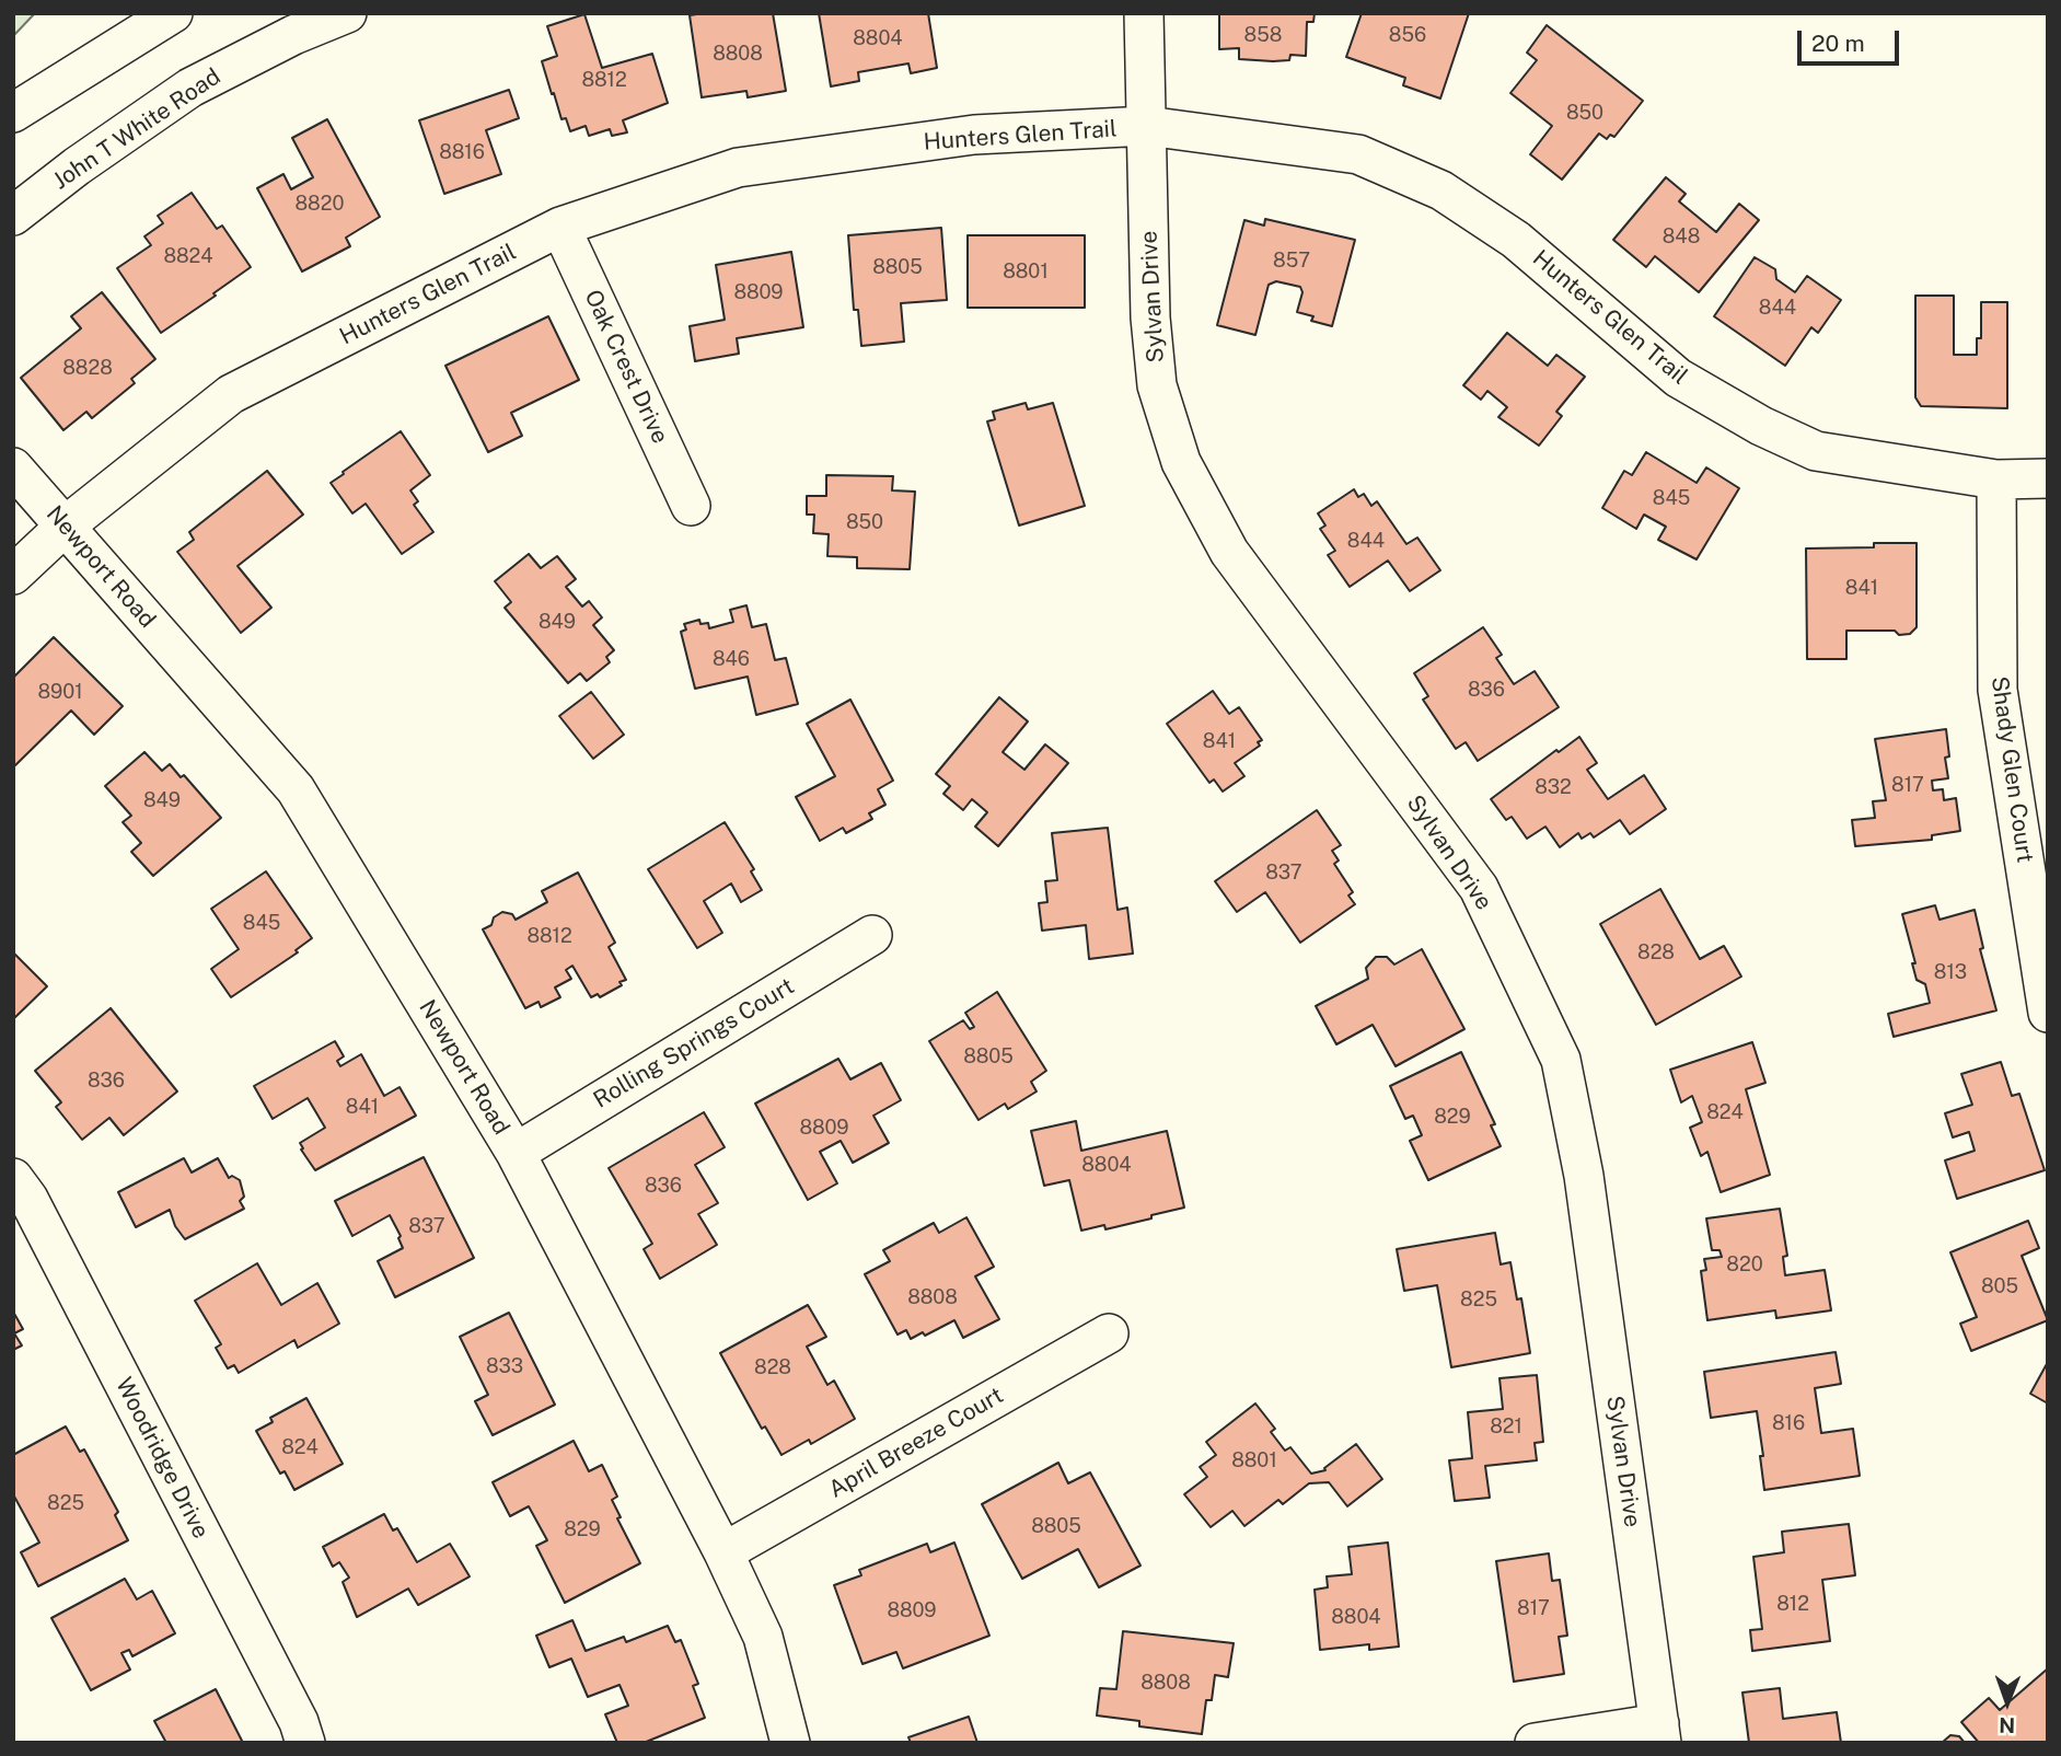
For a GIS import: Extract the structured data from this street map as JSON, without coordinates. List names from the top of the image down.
{
  "streets": {
    "street": [
      "John T White Road",
      "Hunters Glen Trail",
      "Sylvan Drive",
      "Oak Crest Drive",
      "Newport Road",
      "Shady Glen Court",
      "Rolling Springs Court",
      "April Breeze Court",
      "Woodridge Drive"
    ]
  },
  "crossings": [
    ["Hunters Glen Trail", "Sylvan Drive"],
    ["Hunters Glen Trail", "Oak Crest Drive"],
    ["Hunters Glen Trail", "Newport Road"],
    ["Hunters Glen Trail", "Shady Glen Court"],
    ["Newport Road", "Rolling Springs Court"],
    ["Newport Road", "April Breeze Court"]
  ],
  "house_numbers": [
    "858",
    "856",
    "8804",
    "8808",
    "8812",
    "850",
    "8816",
    "8820",
    "848",
    "8824",
    "857",
    "8805",
    "8801",
    "8809",
    "844",
    "8828",
    "845",
    "850",
    "844",
    "841",
    "849",
    "846",
    "836",
    "8901",
    "841",
    "817",
    "832",
    "849",
    "837",
    "845",
    "8812",
    "828",
    "813",
    "8805",
    "836",
    "841",
    "824",
    "829",
    "8809",
    "8804",
    "836",
    "837",
    "820",
    "805",
    "8808",
    "825",
    "833",
    "828",
    "816",
    "821",
    "824",
    "8801",
    "825",
    "8805",
    "829",
    "812",
    "817",
    "8809",
    "8804",
    "8808"
  ],
  "scale_bar": "20 m",
  "north": "bottom"
}
